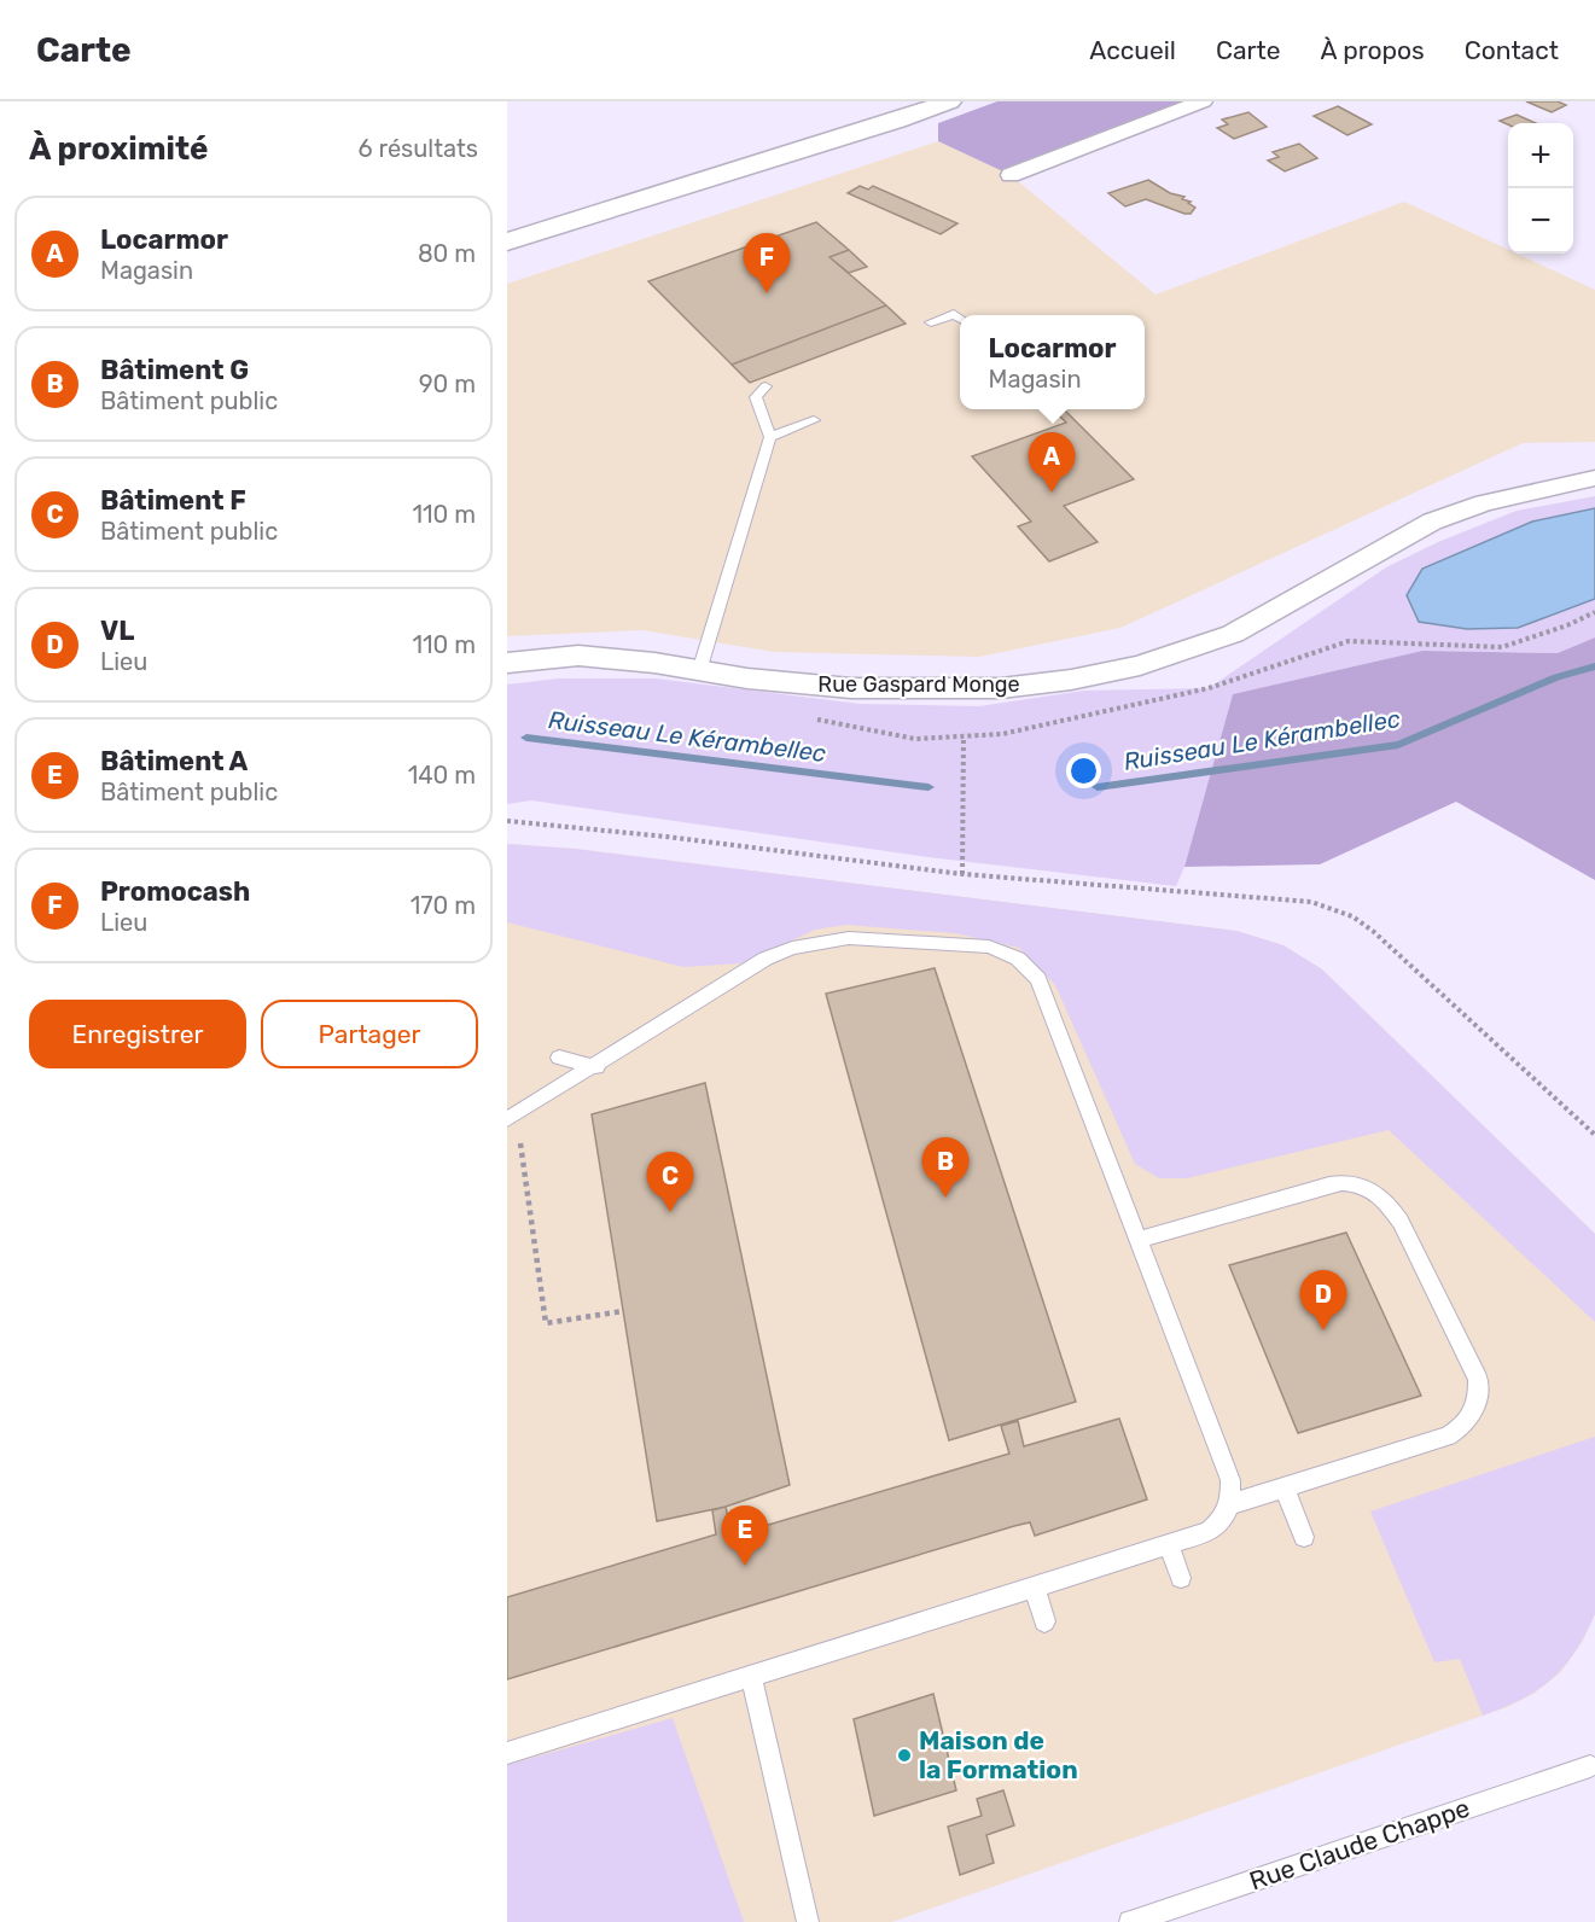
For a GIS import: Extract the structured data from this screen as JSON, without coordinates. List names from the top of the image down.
{
  "streets": {
    "street": ["Rue Gaspard Monge"],
    "lane": ["Rue Claude Chappe"]
  },
  "water": ["Ruisseau Le Kérambellec"],
  "places": ["Maison de la Formation"],
  "page": {
    "header": "Carte",
    "nav": [
      "Accueil",
      "Carte",
      "À propos",
      "Contact"
    ],
    "heading": ["À proximité", "6 résultats"],
    "map_buttons": ["+", "−"],
    "list": [
      {
        "mark": "A",
        "name": "Locarmor",
        "note": "Magasin",
        "value": "80 m"
      },
      {
        "mark": "B",
        "name": "Bâtiment G",
        "note": "Bâtiment public",
        "value": "90 m"
      },
      {
        "mark": "C",
        "name": "Bâtiment F",
        "note": "Bâtiment public",
        "value": "110 m"
      },
      {
        "mark": "D",
        "name": "VL",
        "note": "Lieu",
        "value": "110 m"
      },
      {
        "mark": "E",
        "name": "Bâtiment A",
        "note": "Bâtiment public",
        "value": "140 m"
      },
      {
        "mark": "F",
        "name": "Promocash",
        "note": "Lieu",
        "value": "170 m"
      }
    ],
    "pins": [
      "F",
      "A",
      "B",
      "C",
      "D",
      "E"
    ],
    "popup": ["Locarmor", "Magasin"],
    "buttons": ["Enregistrer", "Partager"]
  }
}
